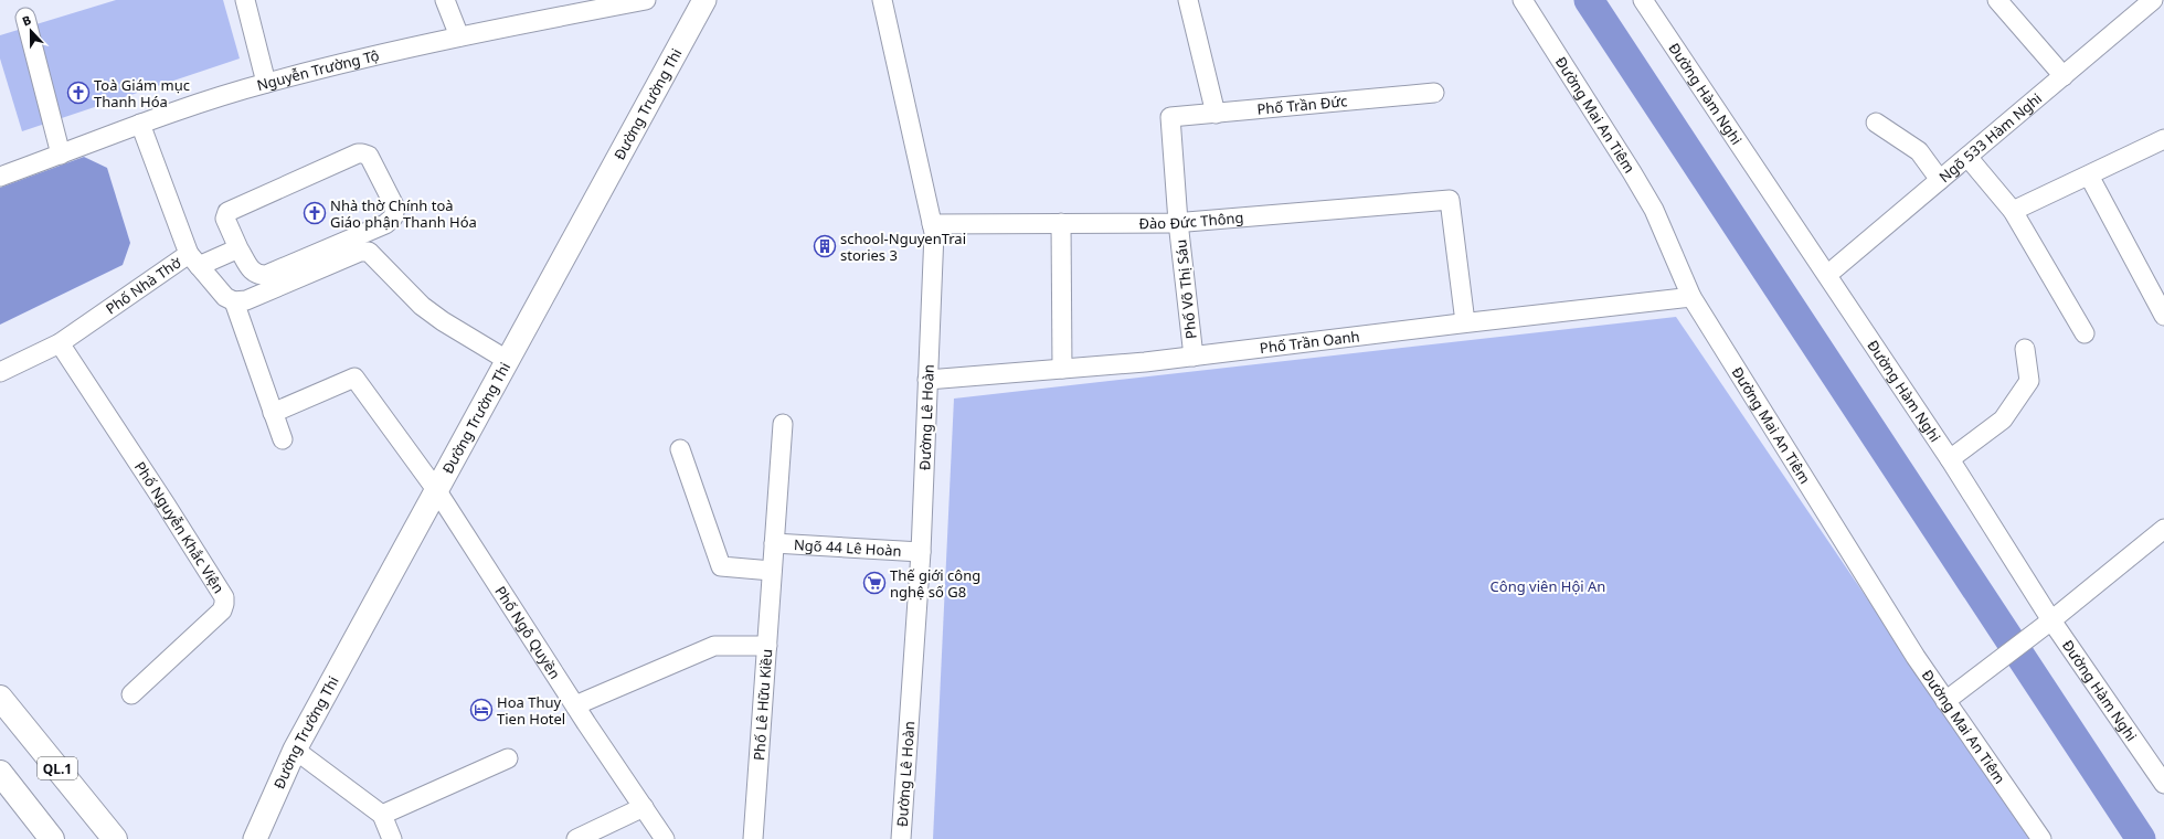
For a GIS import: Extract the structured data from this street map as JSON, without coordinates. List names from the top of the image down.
{
  "streets": {
    "highway": ["QL.1"],
    "main road": ["Đường Trường Thi"],
    "street": [
      "Nguyễn Trường Tộ",
      "Đường Hàm Nghi",
      "Phố Trần Đức",
      "Đường Mai An Tiêm",
      "Ngõ 533 Hàm Nghi",
      "Đào Đức Thông",
      "Phố Nhà Thờ",
      "Phố Võ Thị Sáu",
      "Phố Trần Oanh",
      "Đường Lê Hoàn",
      "Phố Nguyễn Khắc Viện",
      "Ngõ 44 Lê Hoàn",
      "Phố Ngô Quyền",
      "Phố Lê Hữu Kiều"
    ]
  },
  "crossings": [
    ["Nguyễn Trường Tộ", "Phố Nhà Thờ"],
    ["Đường Hàm Nghi", "Ngõ 533 Hàm Nghi"],
    ["Đường Trường Thi", "Phố Ngô Quyền"],
    ["Phố Trần Đức", "Phố Võ Thị Sáu"],
    ["Đường Mai An Tiêm", "Phố Trần Oanh"],
    ["Đào Đức Thông", "Phố Võ Thị Sáu"],
    ["Đào Đức Thông", "Phố Trần Oanh"],
    ["Đào Đức Thông", "Đường Lê Hoàn"],
    ["Phố Nhà Thờ", "Phố Nguyễn Khắc Viện"],
    ["Phố Võ Thị Sáu", "Phố Trần Oanh"],
    ["Phố Trần Oanh", "Đường Lê Hoàn"],
    ["Đường Lê Hoàn", "Ngõ 44 Lê Hoàn"],
    ["Ngõ 44 Lê Hoàn", "Phố Lê Hữu Kiều"]
  ],
  "parks": ["Công viên Hội An"],
  "places": {
    "church": ["Toà Giám mục Thanh Hóa", "Nhà thờ Chính toà Giáo phận Thanh Hóa"],
    "building": ["school-NguyenTrai stories 3"],
    "supermarket": ["Thế giới công nghệ số G8"],
    "hotel": ["Hoa Thuy Tien Hotel"]
  },
  "north": "top"
}
